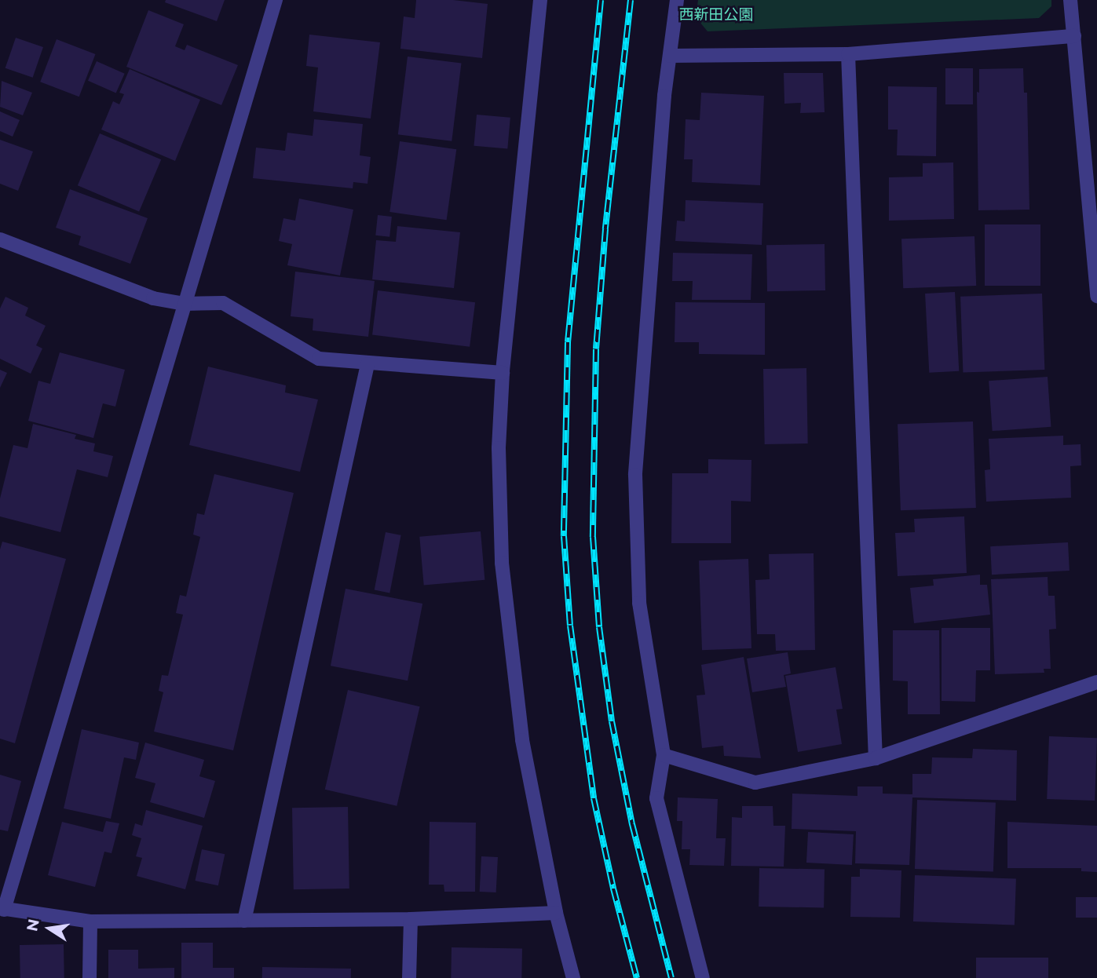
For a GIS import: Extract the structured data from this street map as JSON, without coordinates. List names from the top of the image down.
{
  "parks": ["西新田公園"],
  "north": "left"
}
